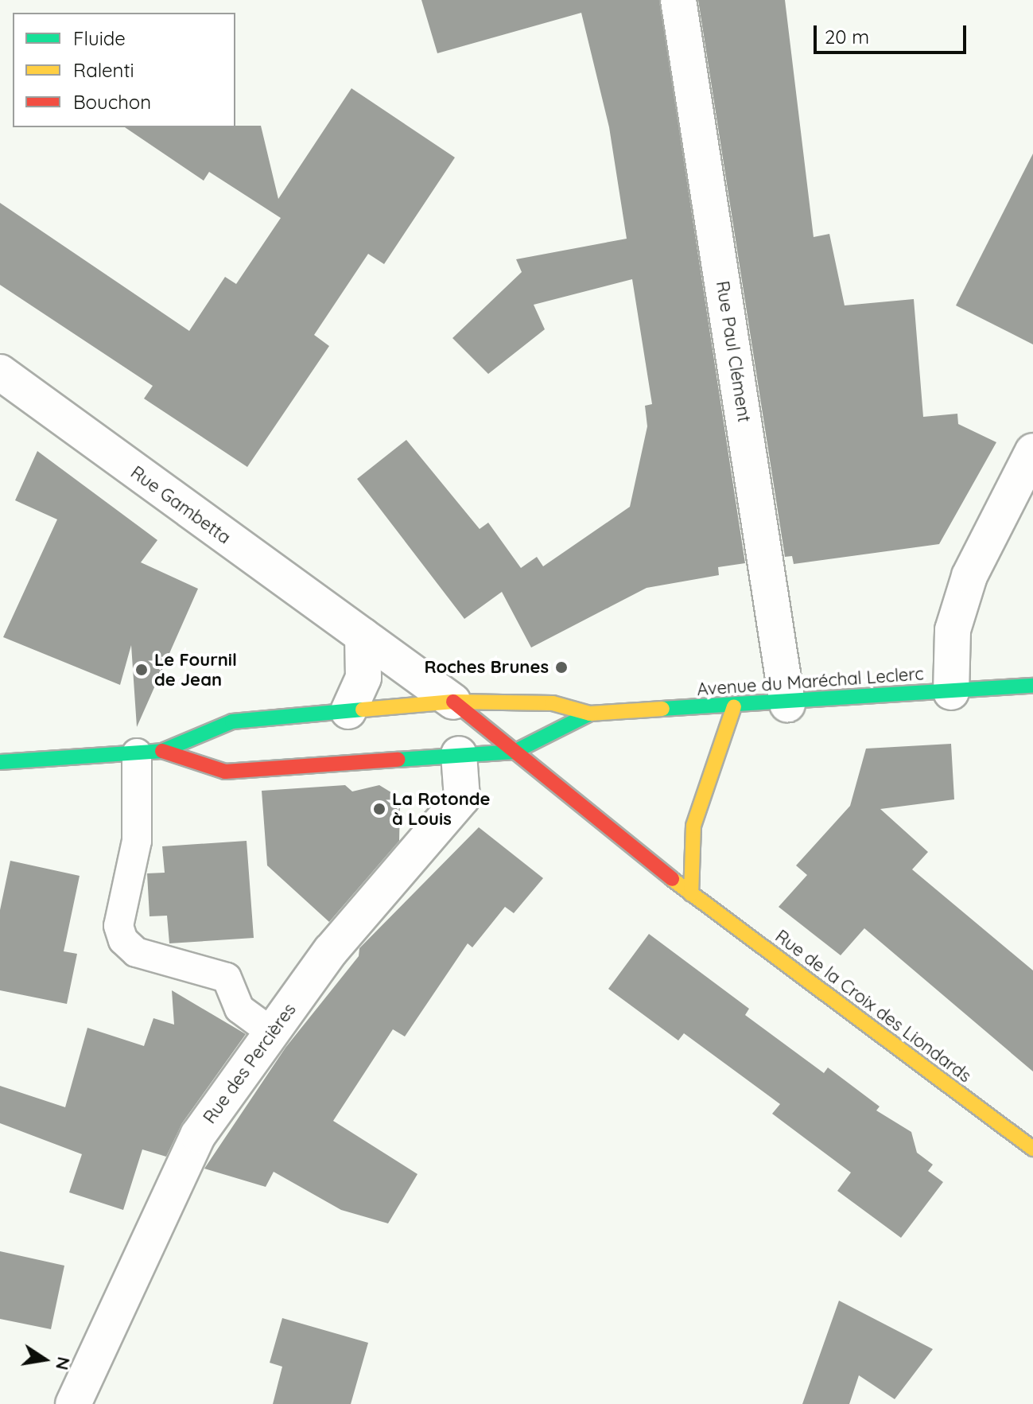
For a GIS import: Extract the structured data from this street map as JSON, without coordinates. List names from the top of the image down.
{
  "streets": {
    "main road": ["Avenue du Maréchal Leclerc", "Rue de la Croix des Liondards"],
    "street": ["Rue Paul Clément", "Rue Gambetta", "Rue des Percières"]
  },
  "crossings": [
    ["Rue Paul Clément", "Avenue du Maréchal Leclerc"],
    ["Rue Gambetta", "Avenue du Maréchal Leclerc"],
    ["Rue Gambetta", "Rue de la Croix des Liondards"],
    ["Avenue du Maréchal Leclerc", "Rue de la Croix des Liondards"],
    ["Avenue du Maréchal Leclerc", "Rue des Percières"]
  ],
  "places": ["Roches Brunes", "Le Fournil de Jean", "La Rotonde à Louis"],
  "legend": ["Fluide", "Ralenti", "Bouchon"],
  "scale_bar": "20 m",
  "north": "right"
}
